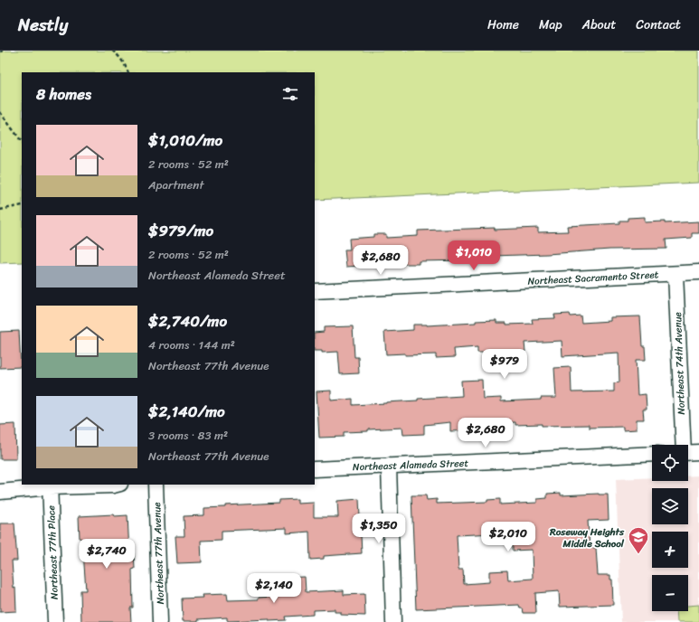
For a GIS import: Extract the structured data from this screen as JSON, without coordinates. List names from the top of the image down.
{
  "streets": {
    "street": [
      "Northeast Sacramento Street",
      "Northeast 74th Avenue",
      "Northeast Alameda Street",
      "Northeast 77th Place",
      "Northeast 77th Avenue"
    ]
  },
  "crossings": [
    ["Northeast Sacramento Street", "Northeast 74th Avenue"]
  ],
  "places": {
    "school or university": ["Roseway Heights Middle School"]
  },
  "page": {
    "header": "Nestly",
    "nav": [
      "Home",
      "Map",
      "About",
      "Contact"
    ],
    "heading": "8 homes",
    "list": [
      {
        "name": "$1,010/mo",
        "note": "2 rooms · 52 m² · Apartment"
      },
      {
        "name": "$979/mo",
        "note": "2 rooms · 52 m² · Northeast Alameda Street"
      },
      {
        "name": "$2,740/mo",
        "note": "4 rooms · 144 m² · Northeast 77th Avenue"
      },
      {
        "name": "$2,140/mo",
        "note": "3 rooms · 83 m² · Northeast 77th Avenue"
      }
    ],
    "price": [
      "$1,010",
      "$2,680",
      "$979",
      "$2,680",
      "$1,350",
      "$2,010",
      "$2,740",
      "$2,140"
    ],
    "map_buttons": ["+", "−"]
  }
}
